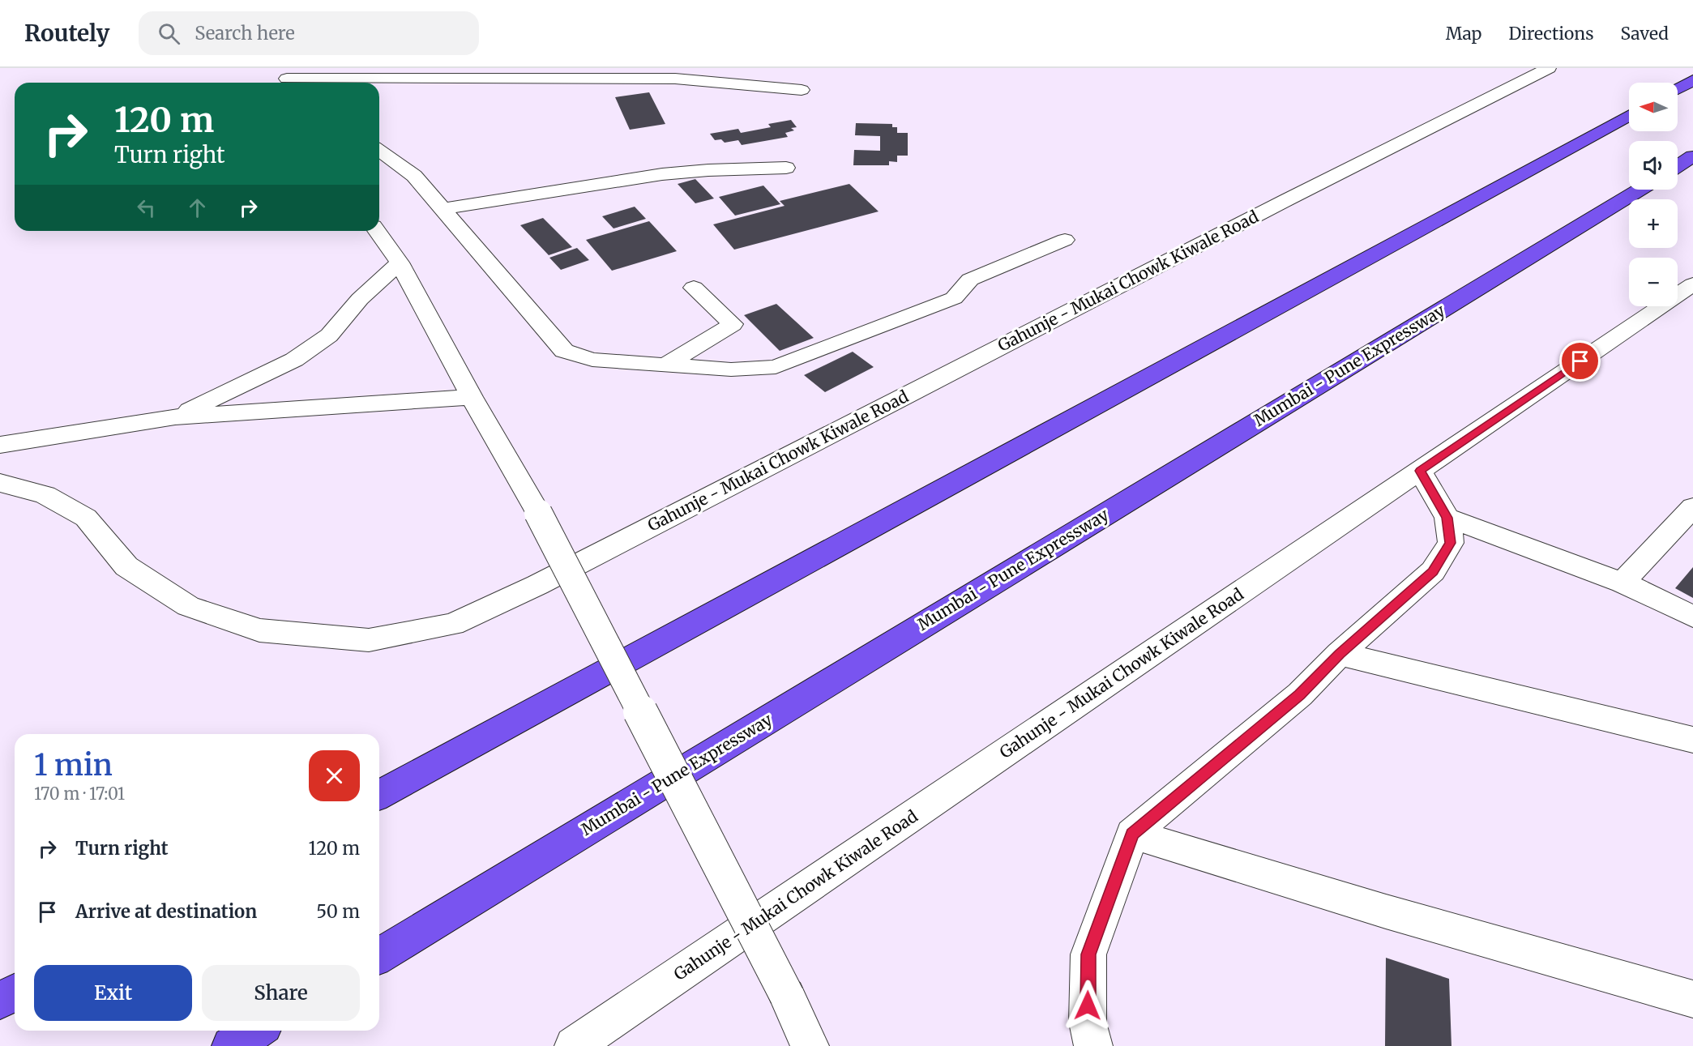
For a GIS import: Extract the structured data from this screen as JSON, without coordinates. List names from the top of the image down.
{
  "streets": {
    "highway": ["Mumbai - Pune Expressway"],
    "street": ["Gahunje - Mukai Chowk Kiwale Road"]
  },
  "north": "left",
  "page": {
    "header": "Routely",
    "search": "Search here",
    "nav": ["Map", "Directions", "Saved"],
    "map_buttons": ["+", "−"],
    "turn": ["120 m", "Turn right"],
    "heading": ["1 min", "170 m · 17:01"],
    "list": [
      {
        "name": "Turn right",
        "value": "120 m"
      },
      {
        "name": "Arrive at destination",
        "value": "50 m"
      }
    ],
    "buttons": ["Exit", "Share"]
  }
}
